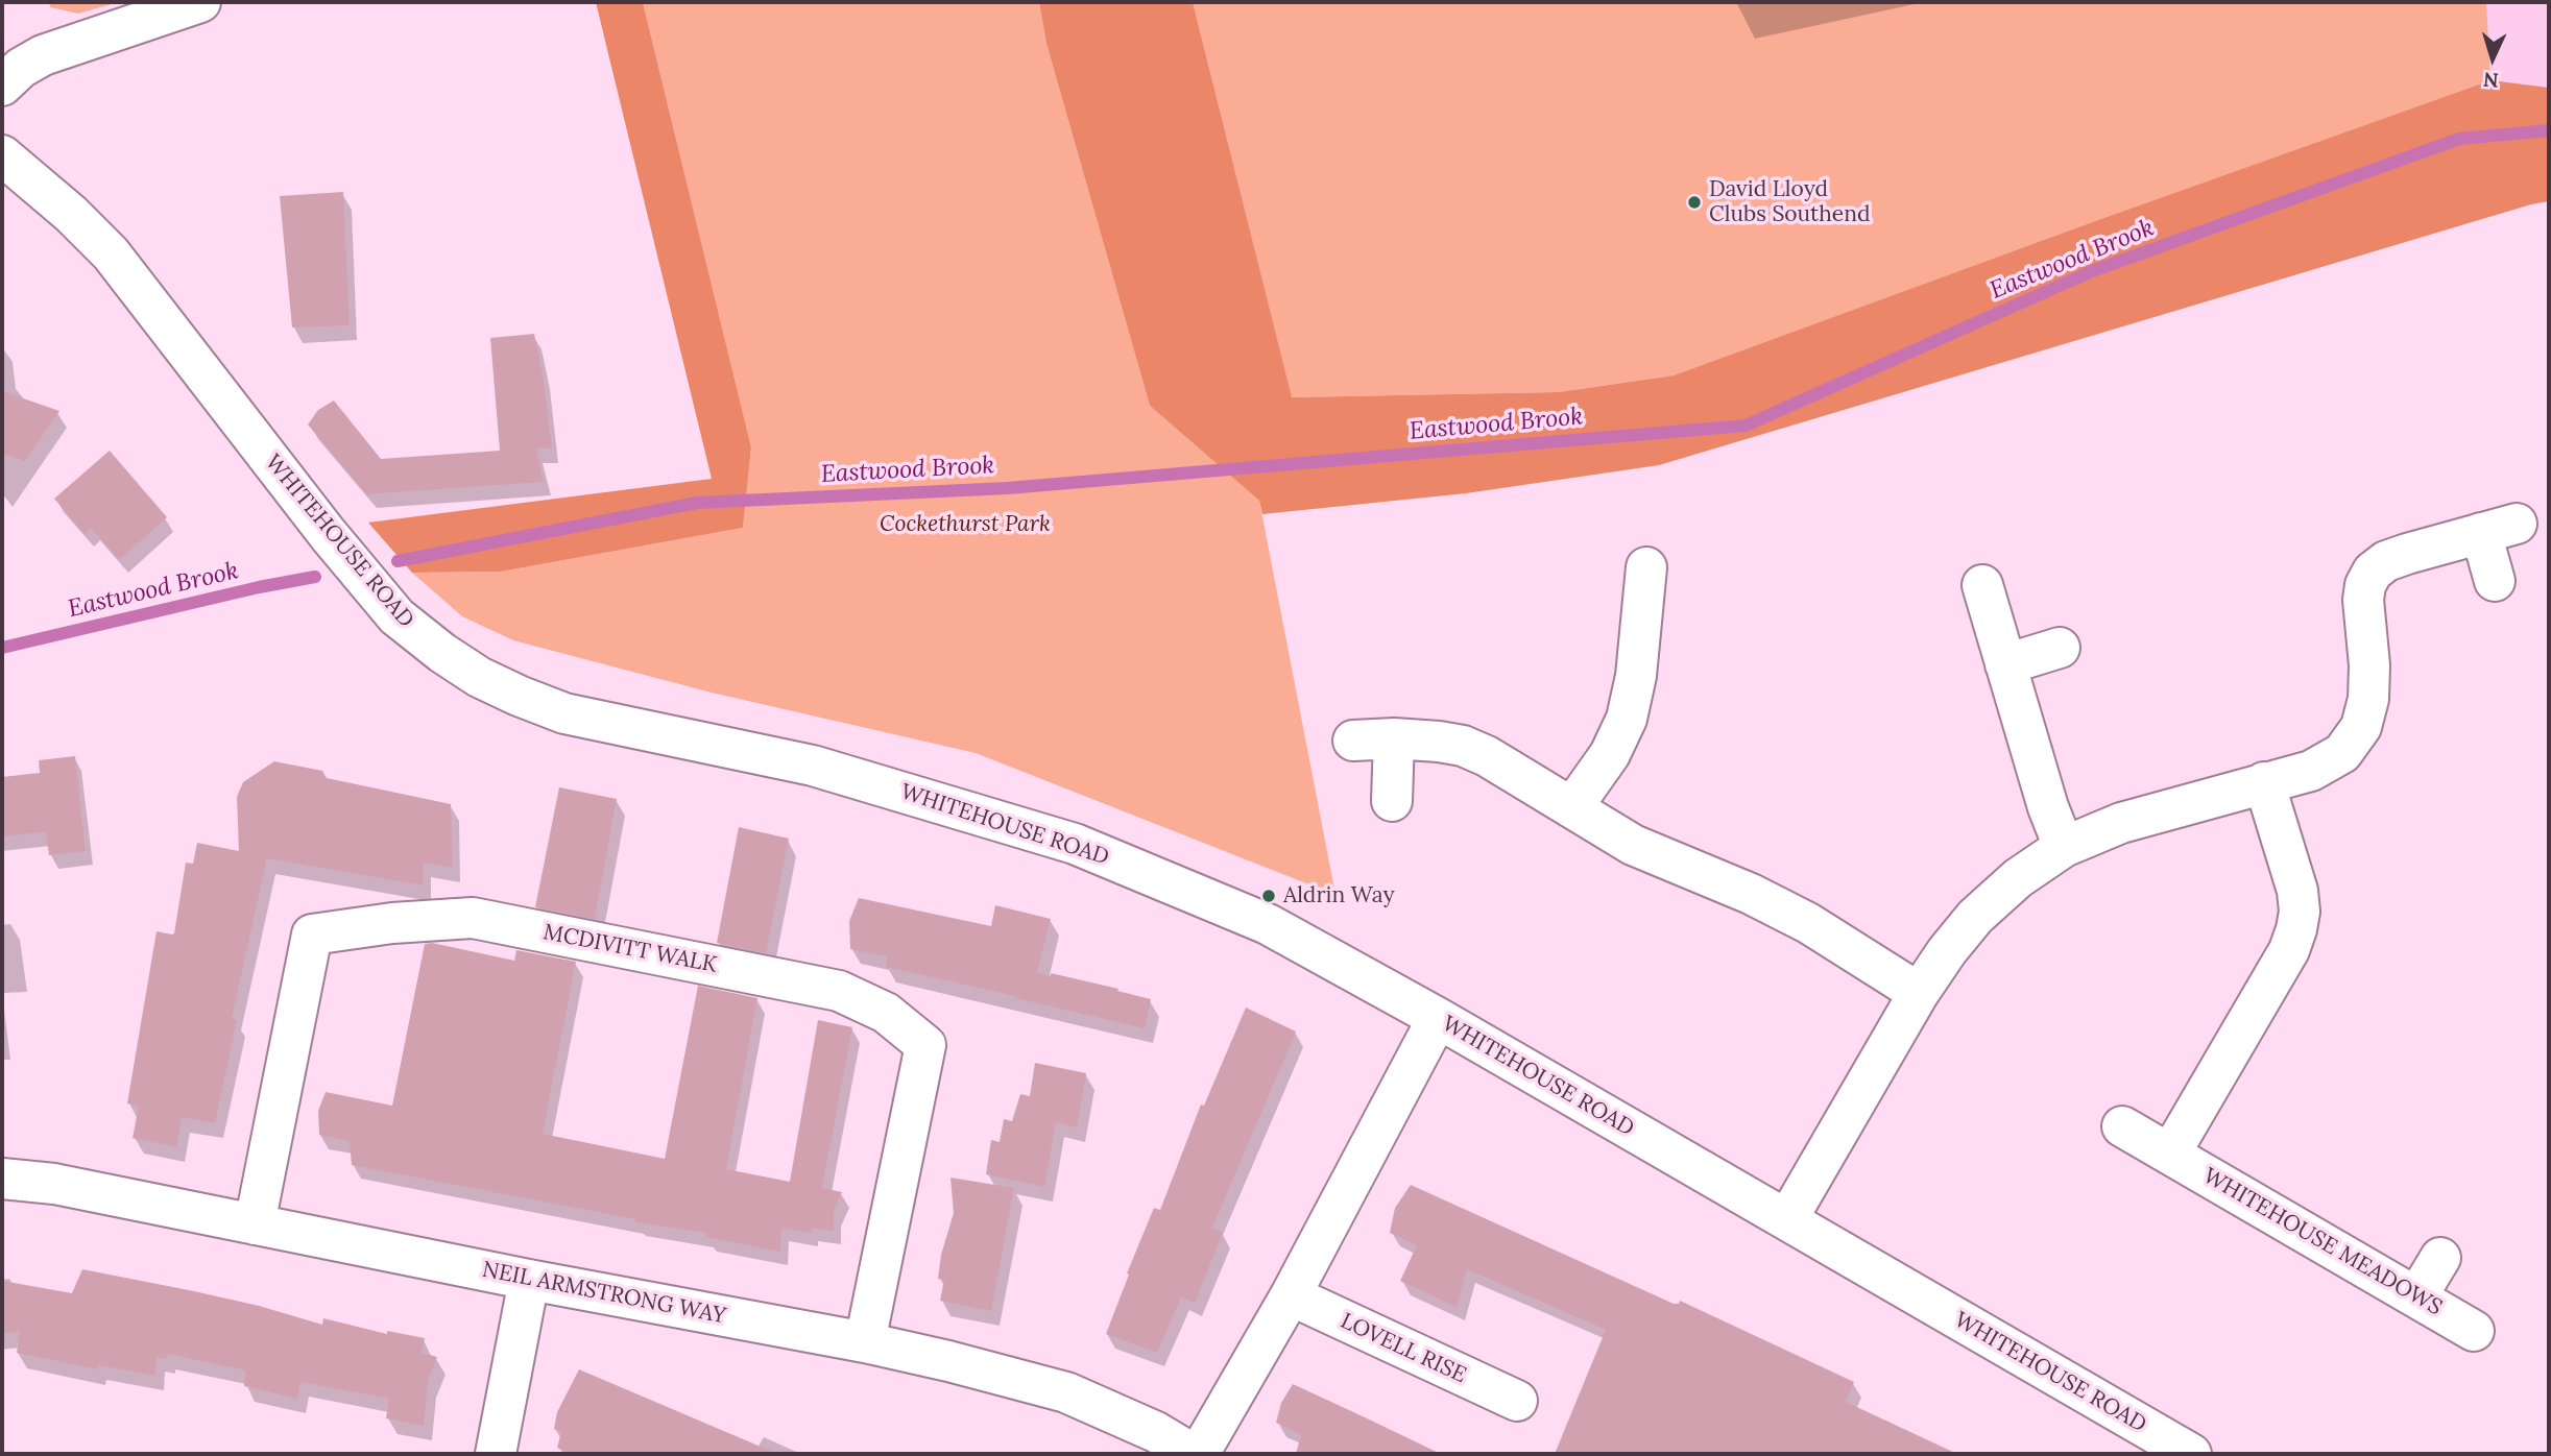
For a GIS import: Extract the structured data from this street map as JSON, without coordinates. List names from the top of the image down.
{
  "streets": {
    "street": [
      "WHITEHOUSE ROAD",
      "MCDIVITT WALK",
      "WHITEHOUSE MEADOWS",
      "NEIL ARMSTRONG WAY",
      "LOVELL RISE"
    ]
  },
  "crossings": [
    ["MCDIVITT WALK", "NEIL ARMSTRONG WAY"]
  ],
  "water": ["Eastwood Brook"],
  "parks": ["Cockethurst Park"],
  "places": ["David Lloyd Clubs Southend", "Aldrin Way"],
  "north": "bottom"
}
